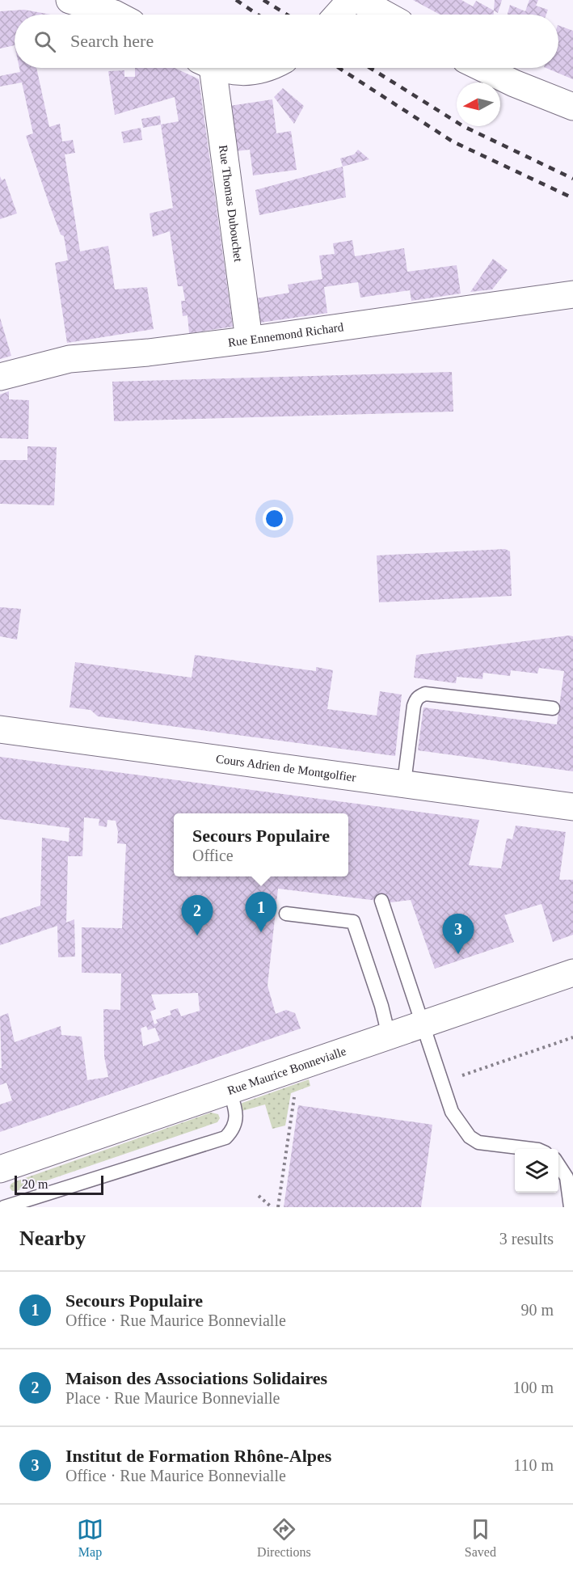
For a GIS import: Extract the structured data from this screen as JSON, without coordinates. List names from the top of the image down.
{
  "streets": {
    "main road": [
      "Rue Thomas Dubouchet",
      "Rue Ennemond Richard",
      "Cours Adrien de Montgolfier",
      "Rue Maurice Bonnevialle"
    ]
  },
  "crossings": [
    ["Rue Thomas Dubouchet", "Rue Ennemond Richard"]
  ],
  "scale_bar": "20 m",
  "north": "left",
  "page": {
    "search": "Search here",
    "popup": ["Secours Populaire", "Office"],
    "pins": ["1", "2", "3"],
    "scale": "20 m",
    "heading": ["Nearby", "3 results"],
    "list": [
      {
        "mark": "1",
        "name": "Secours Populaire",
        "note": "Office · Rue Maurice Bonnevialle",
        "value": "90 m"
      },
      {
        "mark": "2",
        "name": "Maison des Associations Solidaires",
        "note": "Place · Rue Maurice Bonnevialle",
        "value": "100 m"
      },
      {
        "mark": "3",
        "name": "Institut de Formation Rhône-Alpes",
        "note": "Office · Rue Maurice Bonnevialle",
        "value": "110 m"
      }
    ],
    "nav": ["Map", "Directions", "Saved"]
  }
}
